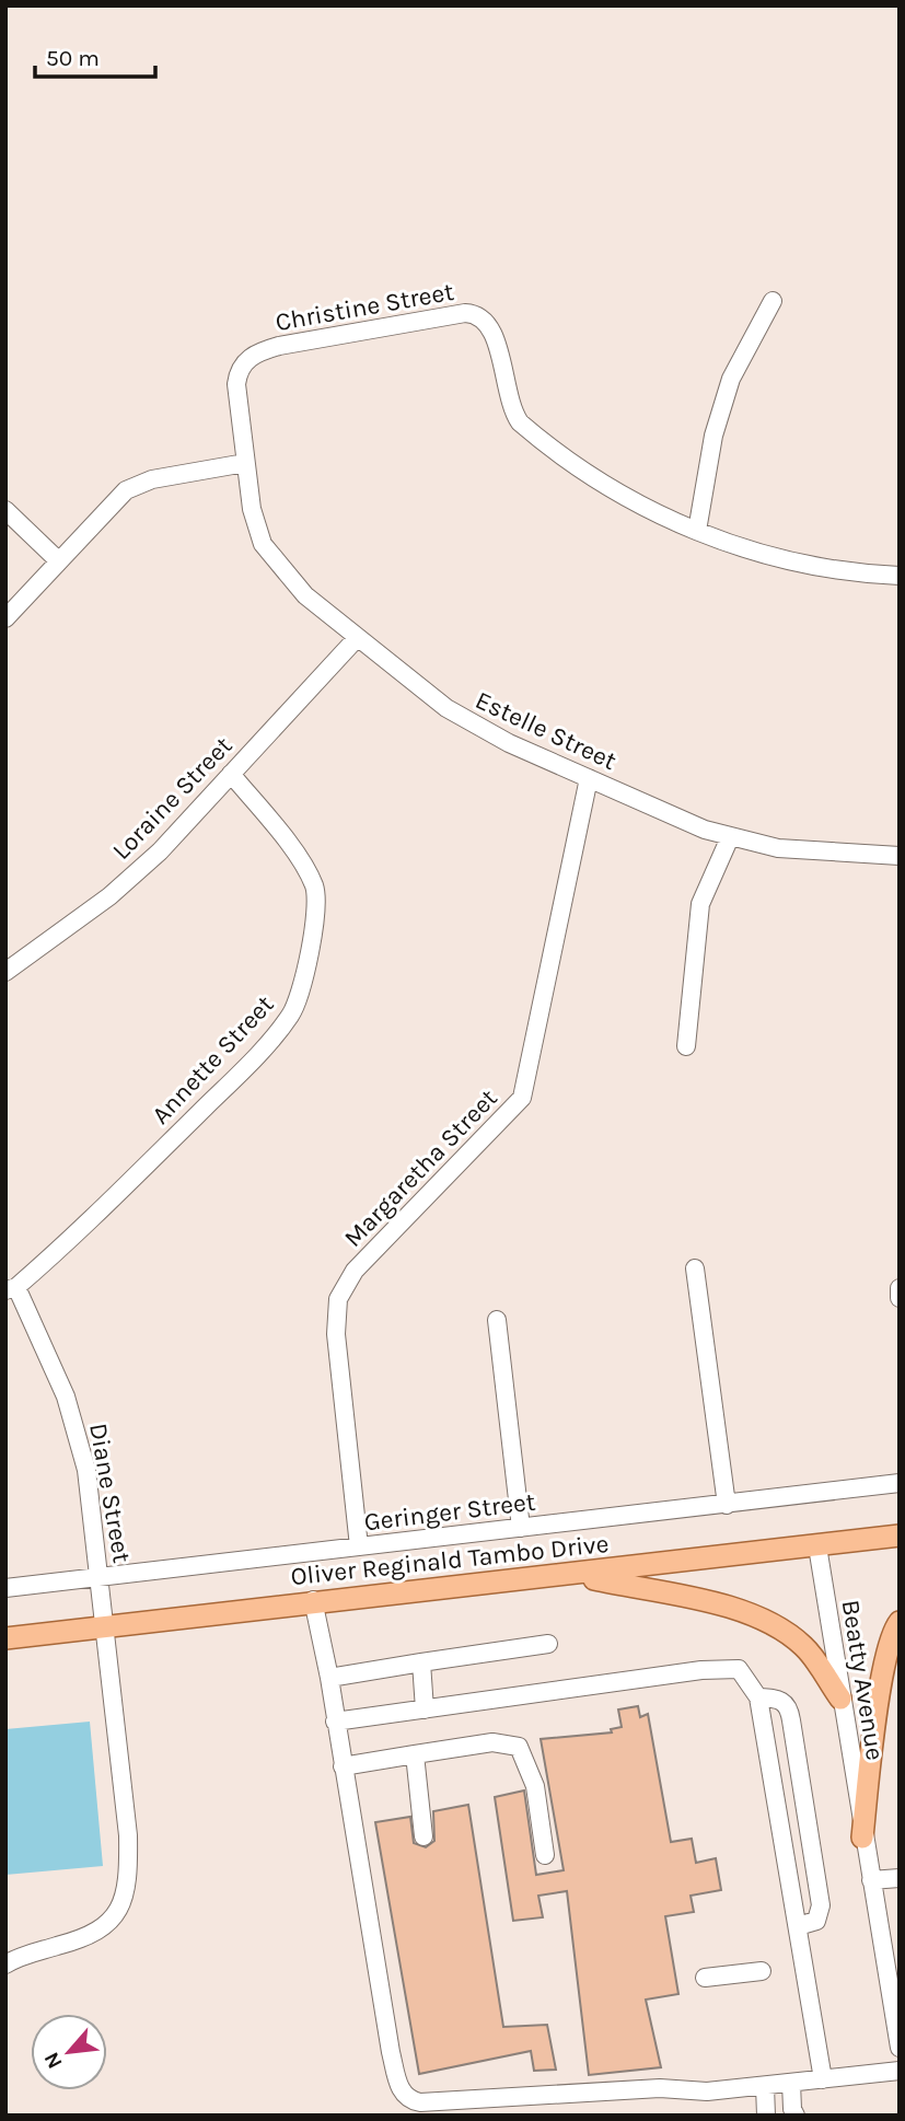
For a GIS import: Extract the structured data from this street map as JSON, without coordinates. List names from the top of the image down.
{
  "streets": {
    "main road": ["Oliver Reginald Tambo Drive"],
    "street": [
      "Christine Street",
      "Estelle Street",
      "Loraine Street",
      "Annette Street",
      "Margaretha Street",
      "Diane Street",
      "Geringer Street",
      "Beatty Avenue"
    ]
  },
  "crossings": [
    ["Christine Street", "Estelle Street"],
    ["Estelle Street", "Loraine Street"],
    ["Estelle Street", "Margaretha Street"],
    ["Loraine Street", "Annette Street"],
    ["Annette Street", "Diane Street"],
    ["Margaretha Street", "Geringer Street"],
    ["Diane Street", "Geringer Street"],
    ["Diane Street", "Oliver Reginald Tambo Drive"],
    ["Oliver Reginald Tambo Drive", "Beatty Avenue"]
  ],
  "scale_bar": "50 m",
  "north": "bottom left"
}
